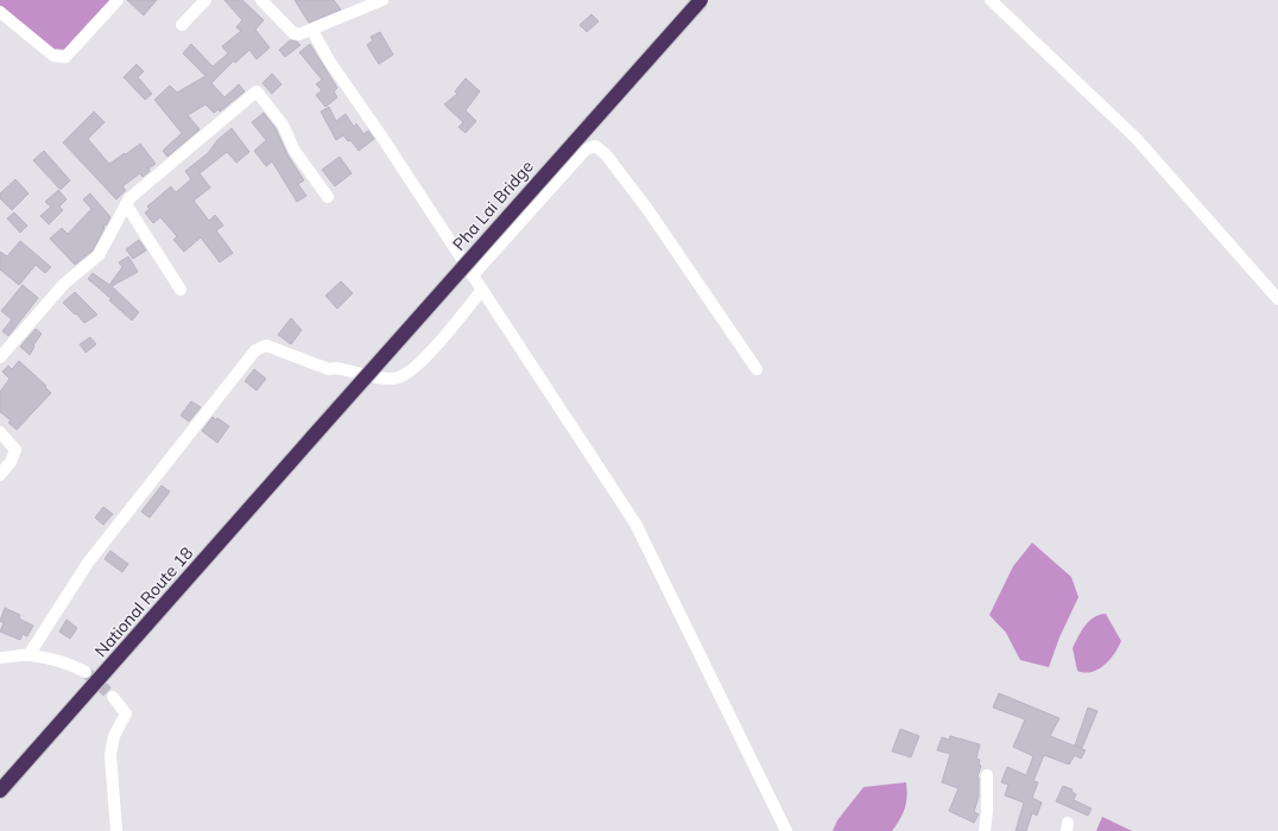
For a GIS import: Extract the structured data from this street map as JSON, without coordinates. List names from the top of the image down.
{
  "streets": {
    "highway": ["Pha Lai Bridge", "National Route 18"]
  },
  "crossings": [
    ["Pha Lai Bridge", "National Route 18"]
  ]
}
